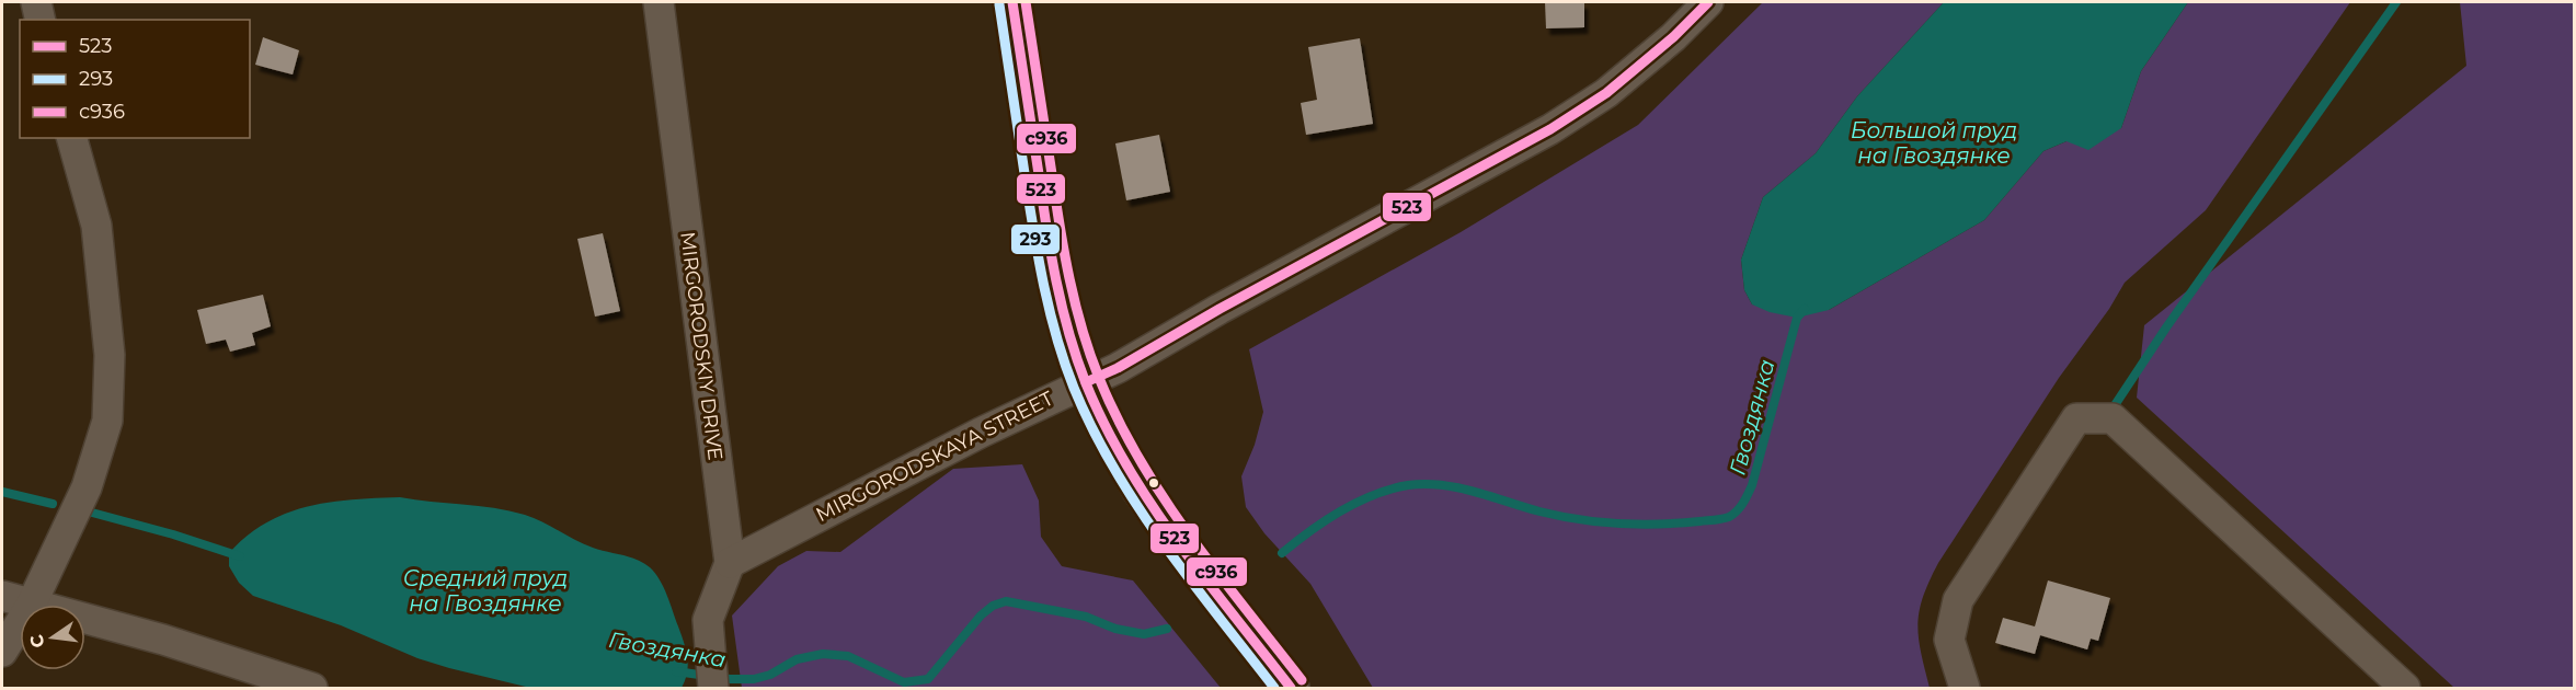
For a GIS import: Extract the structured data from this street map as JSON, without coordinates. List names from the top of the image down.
{
  "streets": {
    "street": ["MIRGORODSKIY DRIVE", "MIRGORODSKAYA STREET"]
  },
  "crossings": [
    ["MIRGORODSKIY DRIVE", "MIRGORODSKAYA STREET"]
  ],
  "water": ["Большой пруд на Гвоздянке", "Гвоздянка", "Средний пруд на Гвоздянке"],
  "lines": ["transit line 523", "transit line с936", "transit line 293"],
  "legend": ["523", "293", "с936"],
  "north": "left"
}
